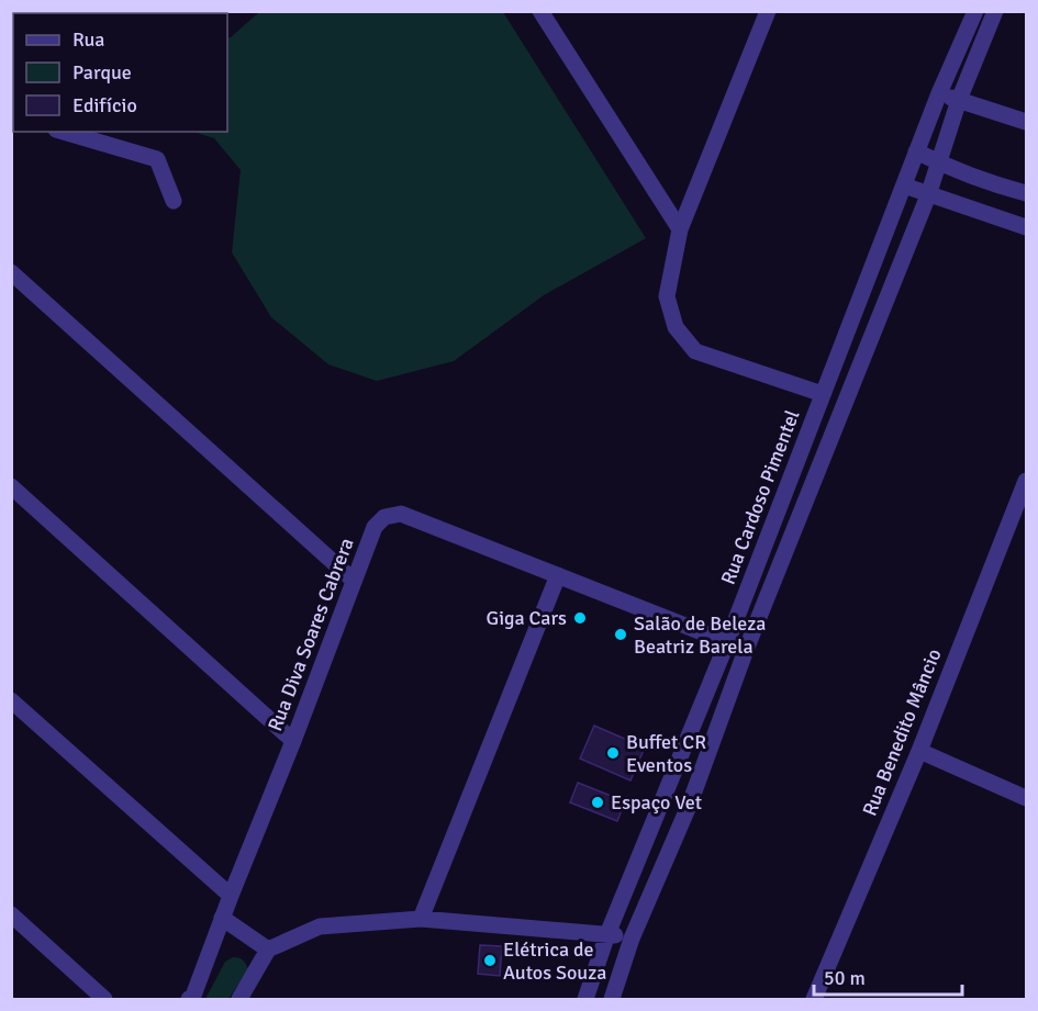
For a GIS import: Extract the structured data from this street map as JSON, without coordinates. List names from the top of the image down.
{
  "streets": {
    "street": ["Rua Cardoso Pimentel", "Rua Diva Soares Cabrera", "Rua Benedito Mâncio"]
  },
  "crossings": [
    ["Rua Cardoso Pimentel", "Rua Diva Soares Cabrera"]
  ],
  "places": [
    "Giga Cars",
    "Salão de Beleza Beatriz Barela",
    "Buffet CR Eventos",
    "Espaço Vet",
    "Elétrica de Autos Souza"
  ],
  "legend": ["Rua", "Parque", "Edifício"],
  "scale_bar": "50 m"
}
